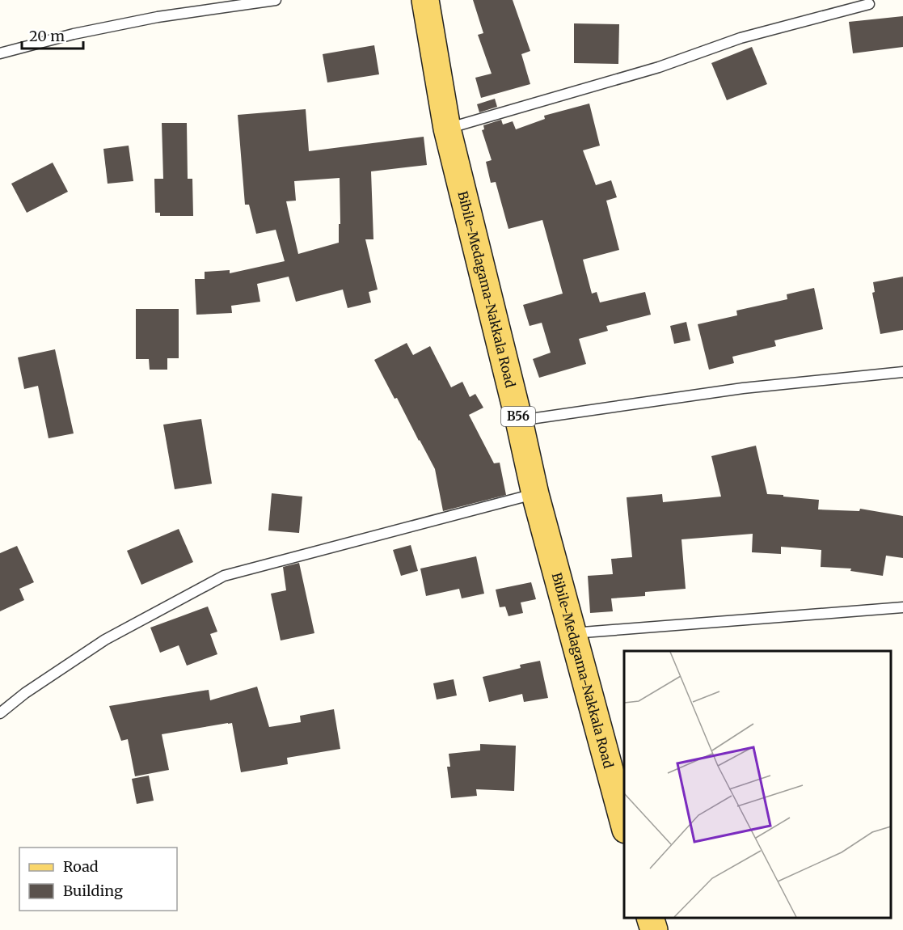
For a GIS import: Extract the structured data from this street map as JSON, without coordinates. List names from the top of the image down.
{
  "streets": {
    "main road": ["Bibile-Medagama-Nakkala Road", "B56"]
  },
  "legend": ["Road", "Building"],
  "scale_bar": "20 m"
}
